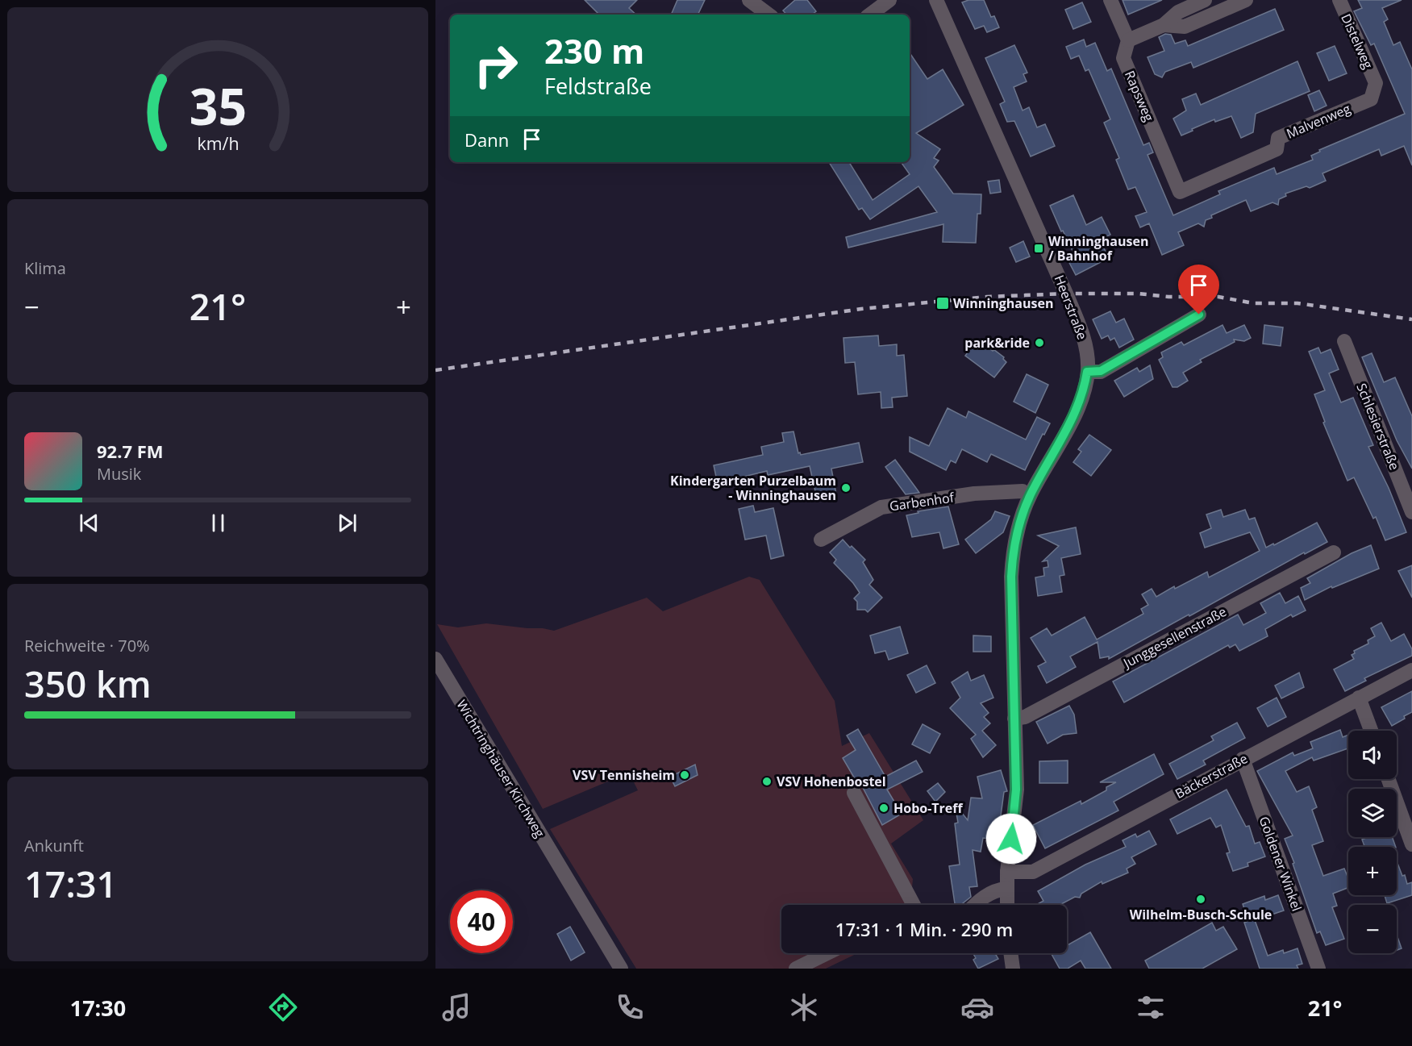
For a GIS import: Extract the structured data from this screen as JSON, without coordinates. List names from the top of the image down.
{
  "streets": {
    "street": [
      "Distelweg",
      "Rapsweg",
      "Malvenweg",
      "Heerstraße",
      "Schlesierstraße",
      "Garbenhof",
      "Junggesellenstraße",
      "Wichtringhäuser Kirchweg",
      "Bäckerstraße",
      "Goldener Winkel"
    ]
  },
  "crossings": [
    ["Distelweg", "Malvenweg"],
    ["Rapsweg", "Malvenweg"],
    ["Heerstraße", "Garbenhof"],
    ["Heerstraße", "Junggesellenstraße"],
    ["Heerstraße", "Bäckerstraße"],
    ["Bäckerstraße", "Goldener Winkel"]
  ],
  "places": {
    "transit": ["Winninghausen / Bahnhof", "Winninghausen"],
    "other": [
      "park&ride",
      "Kindergarten Purzelbaum - Winninghausen",
      "VSV Tennisheim",
      "VSV Hohenbostel",
      "Hobo-Treff",
      "Wilhelm-Busch-Schule"
    ]
  },
  "page": {
    "turn": ["230 m", "Feldstraße"],
    "then": "Dann",
    "tile": [
      "Klima",
      ["Reichweite · 70%", "350 km"],
      ["Ankunft", "17:31"]
    ],
    "heat": ["−", "21°", "+"],
    "song": ["92.7 FM", "Musik"],
    "map_buttons": ["+", "−"],
    "limit": "40",
    "trip": "17:31 · 1 Min. · 290 m",
    "tabs": ["17:30", "21°"],
    "gauge": ["35", "km/h"]
  }
}
